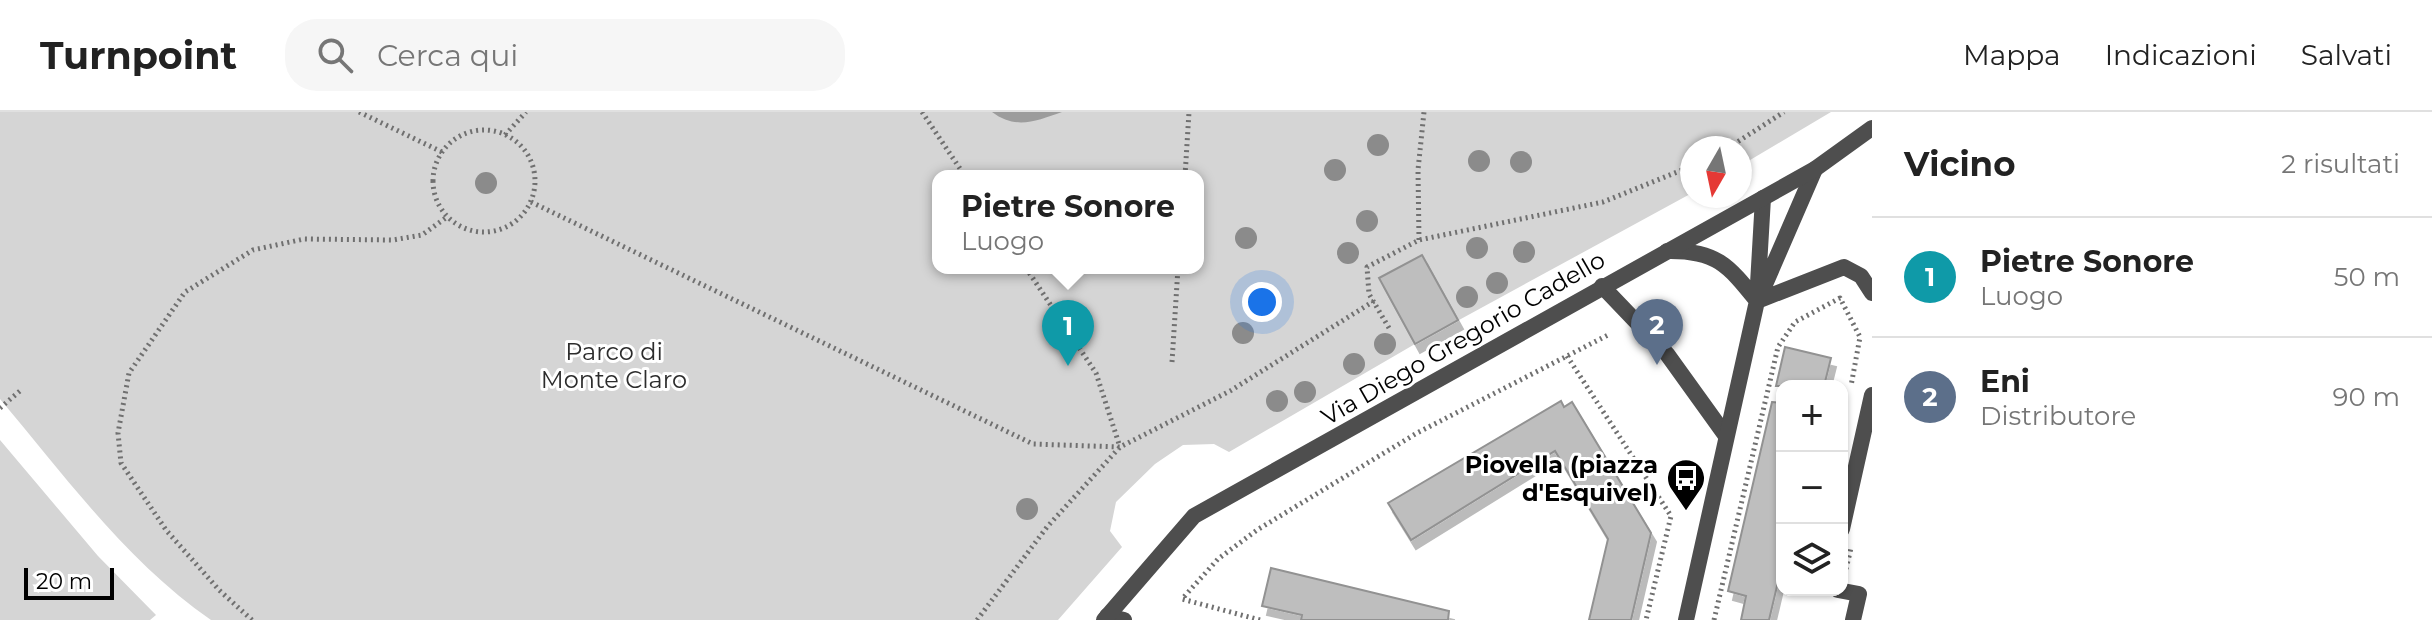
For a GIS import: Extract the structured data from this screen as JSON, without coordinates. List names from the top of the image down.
{
  "streets": {
    "street": ["Via Diego Gregorio Cadello"]
  },
  "parks": ["Parco di Monte Claro"],
  "places": {
    "bus stop": ["Piovella (piazza d'Esquivel)"]
  },
  "scale_bar": "20 m",
  "north": "bottom",
  "page": {
    "header": "Turnpoint",
    "search": "Cerca qui",
    "nav": ["Mappa", "Indicazioni", "Salvati"],
    "heading": ["Vicino", "2 risultati"],
    "popup": ["Pietre Sonore", "Luogo"],
    "list": [
      {
        "mark": "1",
        "name": "Pietre Sonore",
        "note": "Luogo",
        "value": "50 m"
      },
      {
        "mark": "2",
        "name": "Eni",
        "note": "Distributore",
        "value": "90 m"
      }
    ],
    "pins": ["2", "1"],
    "map_buttons": ["+", "−"],
    "scale": "20 m"
  }
}
